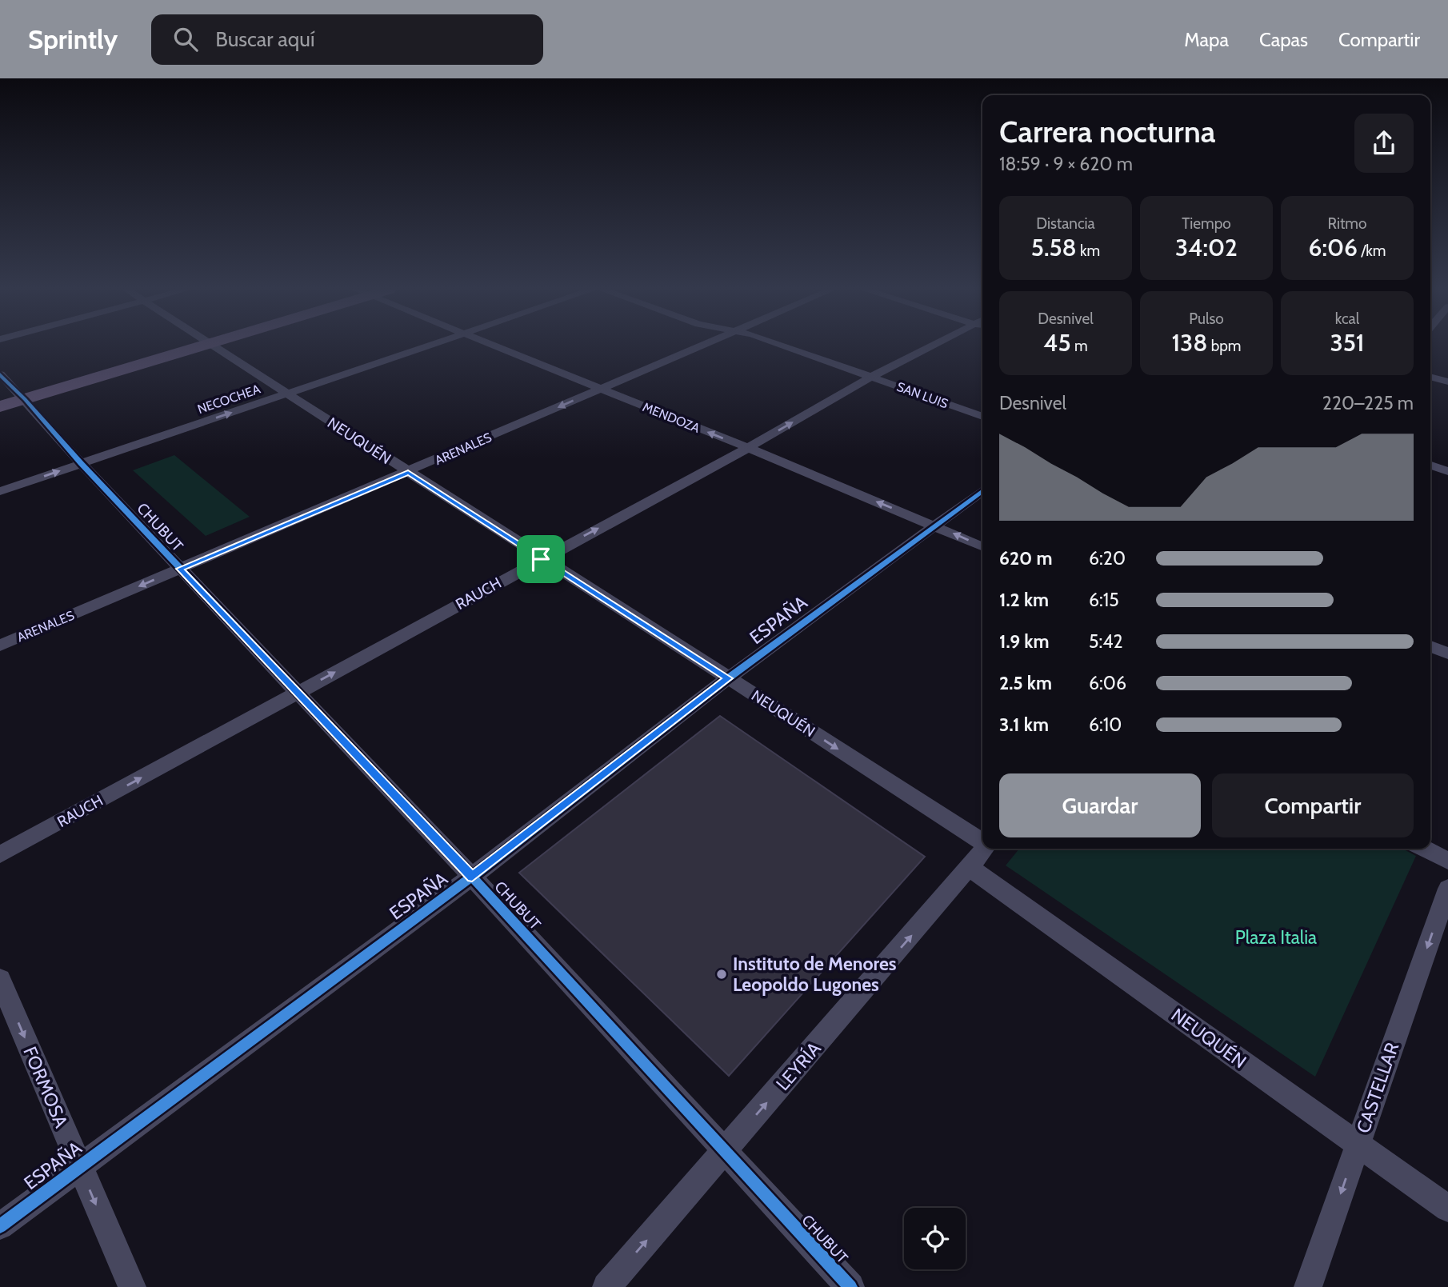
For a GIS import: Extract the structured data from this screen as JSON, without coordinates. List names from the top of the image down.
{
  "streets": {
    "street": [
      "SAN LUIS",
      "NECOCHEA",
      "MENDOZA",
      "NEUQUÉN",
      "ARENALES",
      "CHUBUT",
      "RAUCH",
      "ESPAÑA",
      "LEYRÍA",
      "FORMOSA",
      "CASTELLAR"
    ]
  },
  "crossings": [
    ["SAN LUIS", "RAUCH"],
    ["NECOCHEA", "NEUQUÉN"],
    ["NECOCHEA", "CHUBUT"],
    ["MENDOZA", "ARENALES"],
    ["MENDOZA", "RAUCH"],
    ["MENDOZA", "ESPAÑA"],
    ["NEUQUÉN", "ARENALES"],
    ["NEUQUÉN", "RAUCH"],
    ["NEUQUÉN", "ESPAÑA"],
    ["NEUQUÉN", "LEYRÍA"],
    ["NEUQUÉN", "CASTELLAR"],
    ["ARENALES", "CHUBUT"],
    ["CHUBUT", "RAUCH"],
    ["CHUBUT", "ESPAÑA"],
    ["CHUBUT", "LEYRÍA"],
    ["ESPAÑA", "FORMOSA"]
  ],
  "one_way": [
    "NECOCHEA",
    "MENDOZA",
    "ARENALES",
    "RAUCH",
    "LEYRÍA",
    "FORMOSA",
    "CASTELLAR"
  ],
  "parks": ["Plaza Italia"],
  "places": ["Instituto de Menores Leopoldo Lugones"],
  "page": {
    "header": "Sprintly",
    "search": "Buscar aquí",
    "nav": ["Mapa", "Capas", "Compartir"],
    "heading": ["Carrera nocturna", "18:59 · 9 × 620 m"],
    "stats": [
      ["Distancia", "5.58 km"],
      ["Tiempo", "34:02"],
      ["Ritmo", "6:06 /km"],
      ["Desnivel", "45 m"],
      ["Pulso", "138 bpm"],
      ["kcal", "351"]
    ],
    "chart": ["Desnivel", "220–225 m"],
    "list": [
      {
        "name": "620 m",
        "note": "6:20"
      },
      {
        "name": "1.2 km",
        "note": "6:15"
      },
      {
        "name": "1.9 km",
        "note": "5:42"
      },
      {
        "name": "2.5 km",
        "note": "6:06"
      },
      {
        "name": "3.1 km",
        "note": "6:10"
      }
    ],
    "buttons": ["Guardar", "Compartir"]
  }
}
